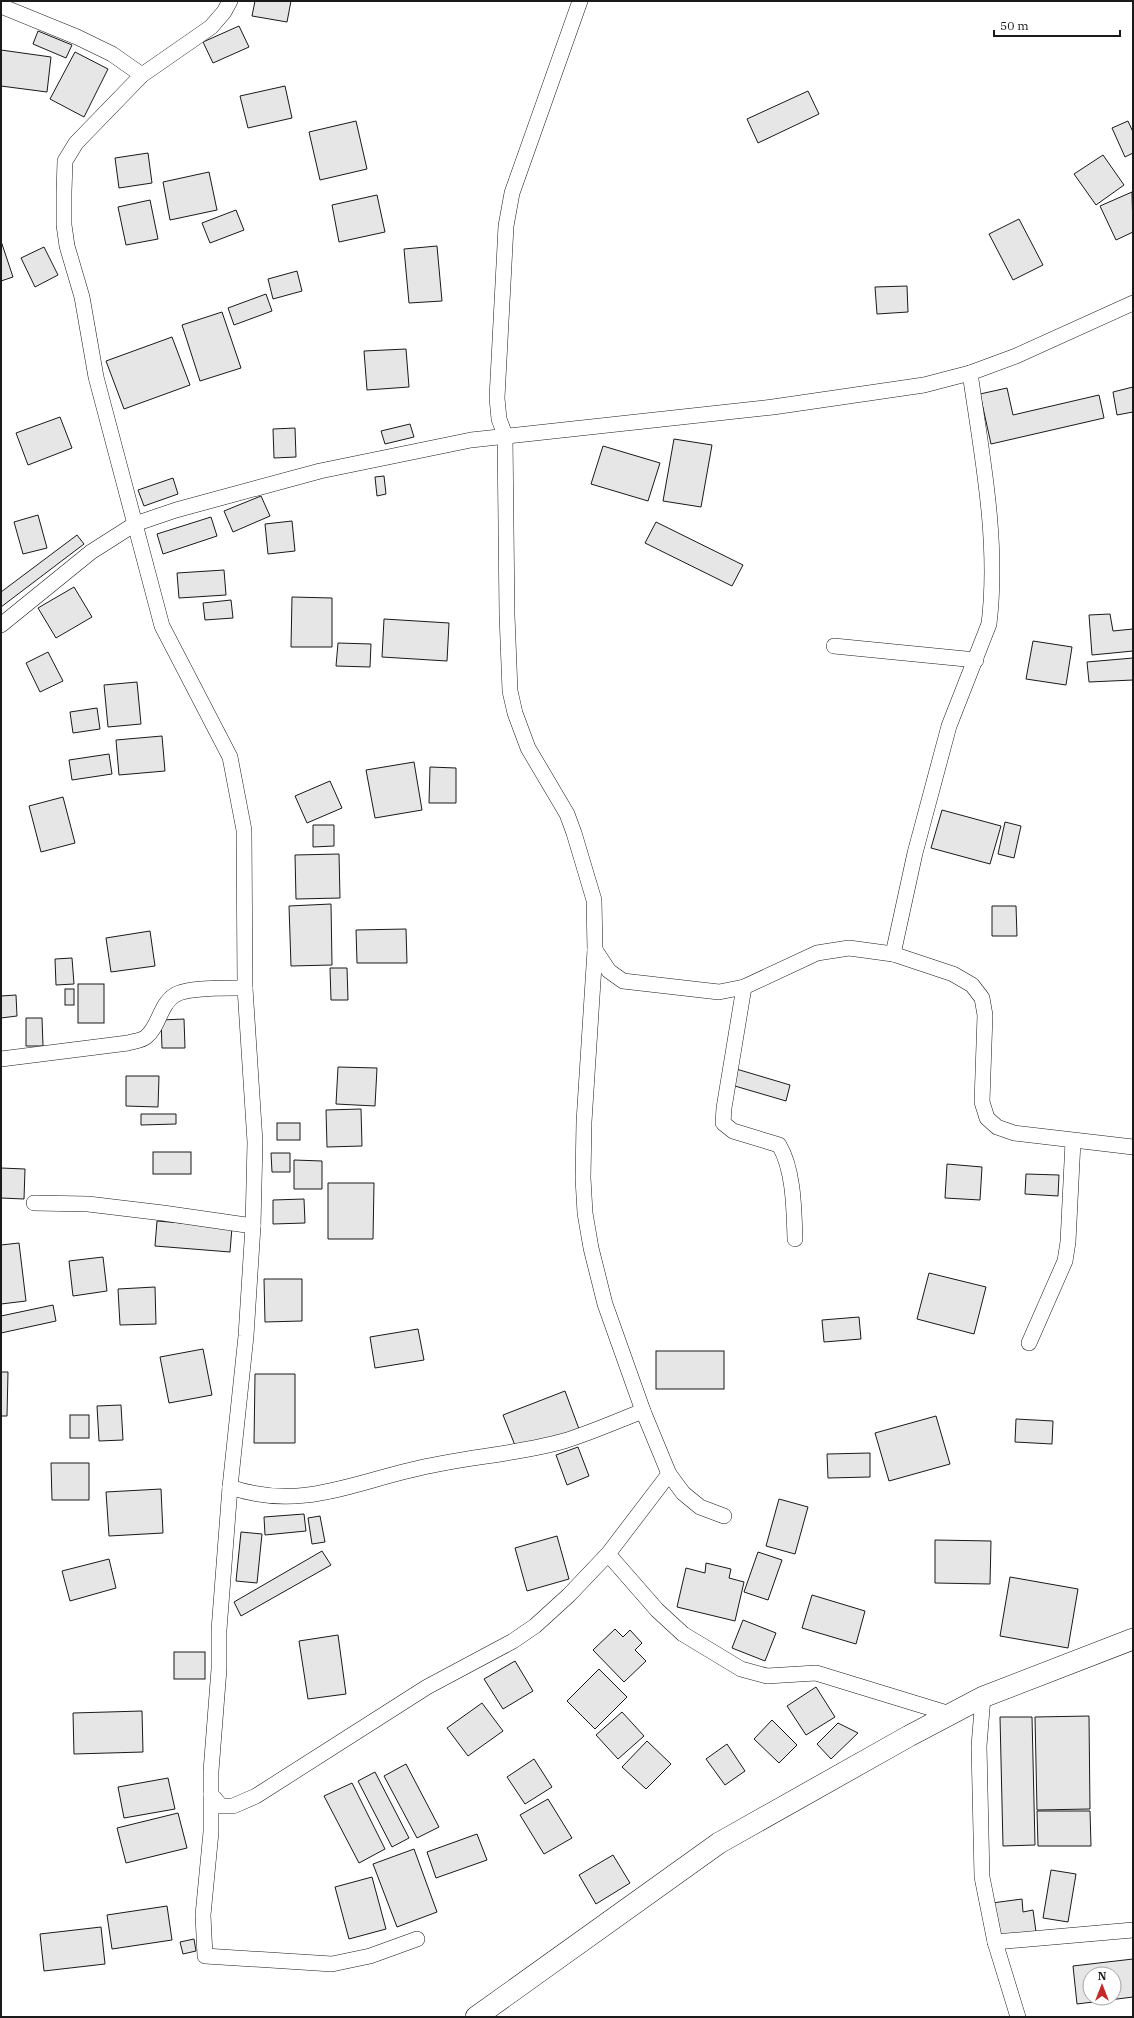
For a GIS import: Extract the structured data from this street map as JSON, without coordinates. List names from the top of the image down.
{
  "scale_bar": "50 m",
  "north": "top"
}
